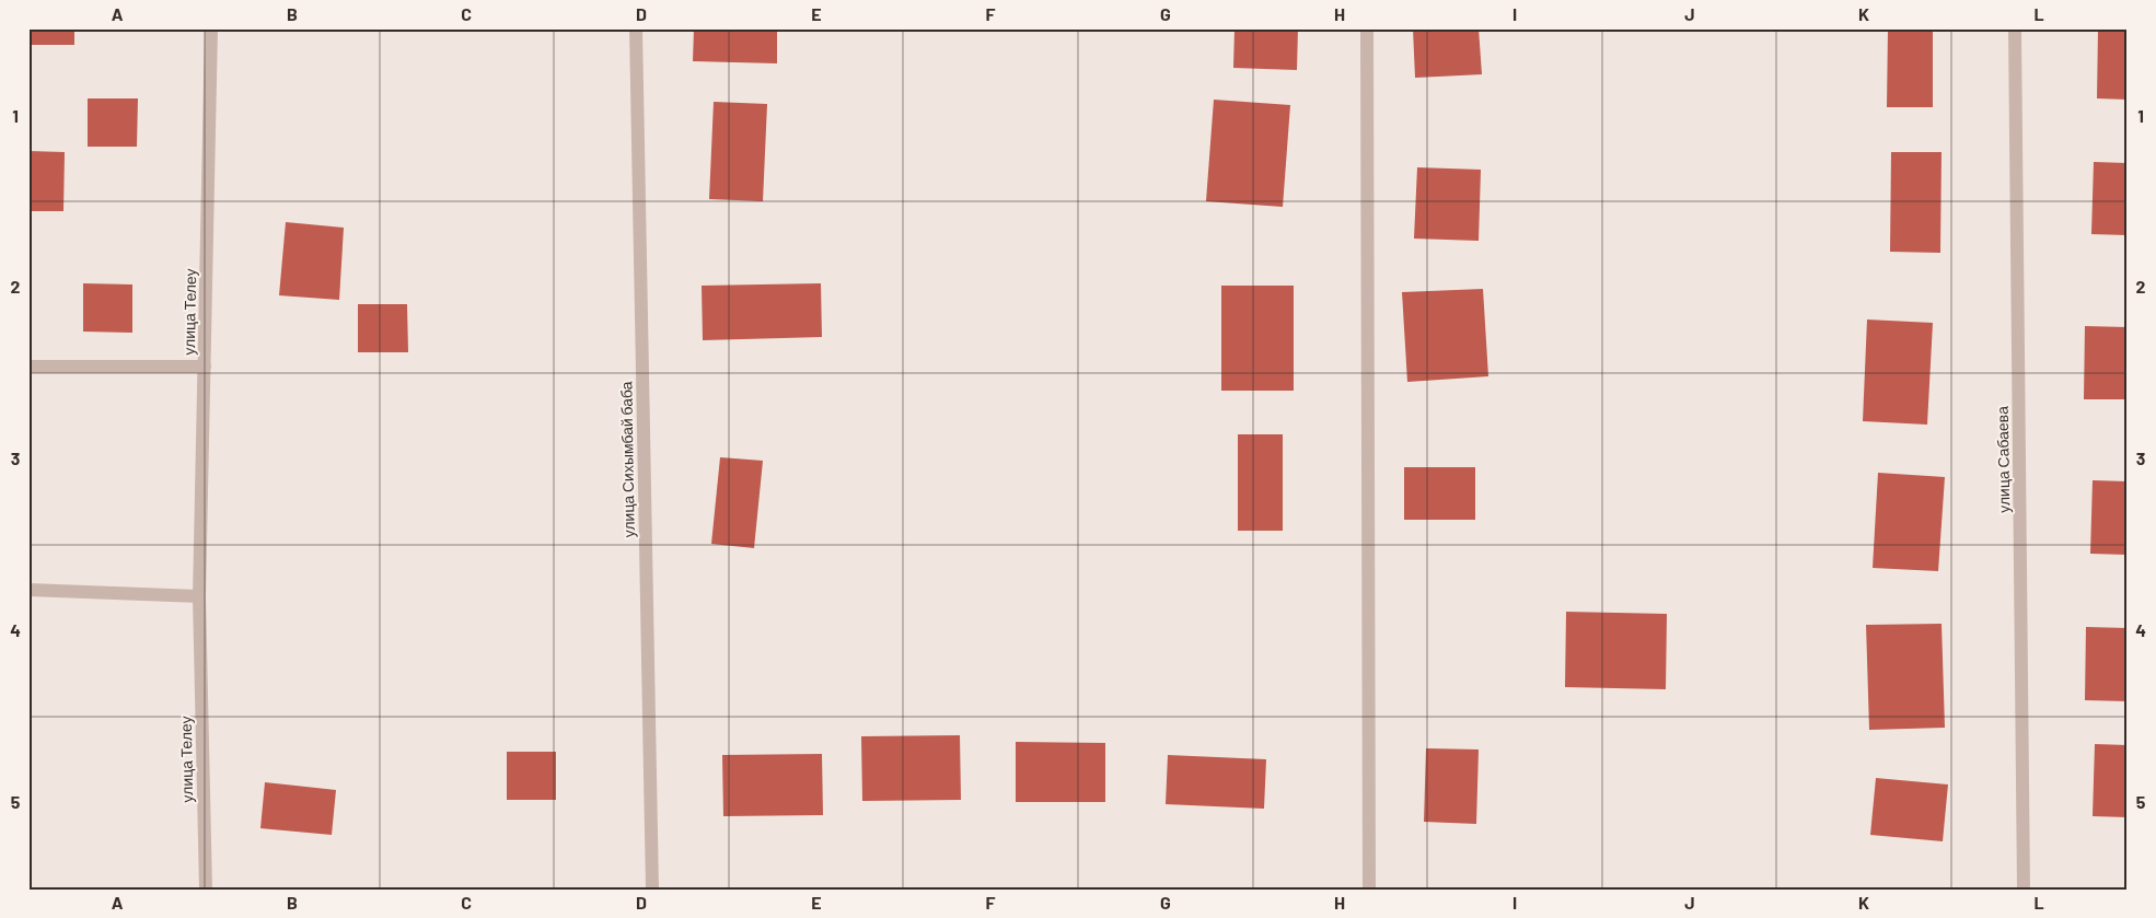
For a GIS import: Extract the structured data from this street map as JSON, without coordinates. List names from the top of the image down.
{
  "streets": {
    "street": ["улица Телеу", "улица Сихымбай баба", "улица Сабаева"]
  },
  "grid": {
    "columns": [
      "A",
      "B",
      "C",
      "D",
      "E",
      "F",
      "G",
      "H",
      "I",
      "J",
      "K",
      "L"
    ],
    "rows": [
      "1",
      "2",
      "3",
      "4",
      "5"
    ]
  }
}
